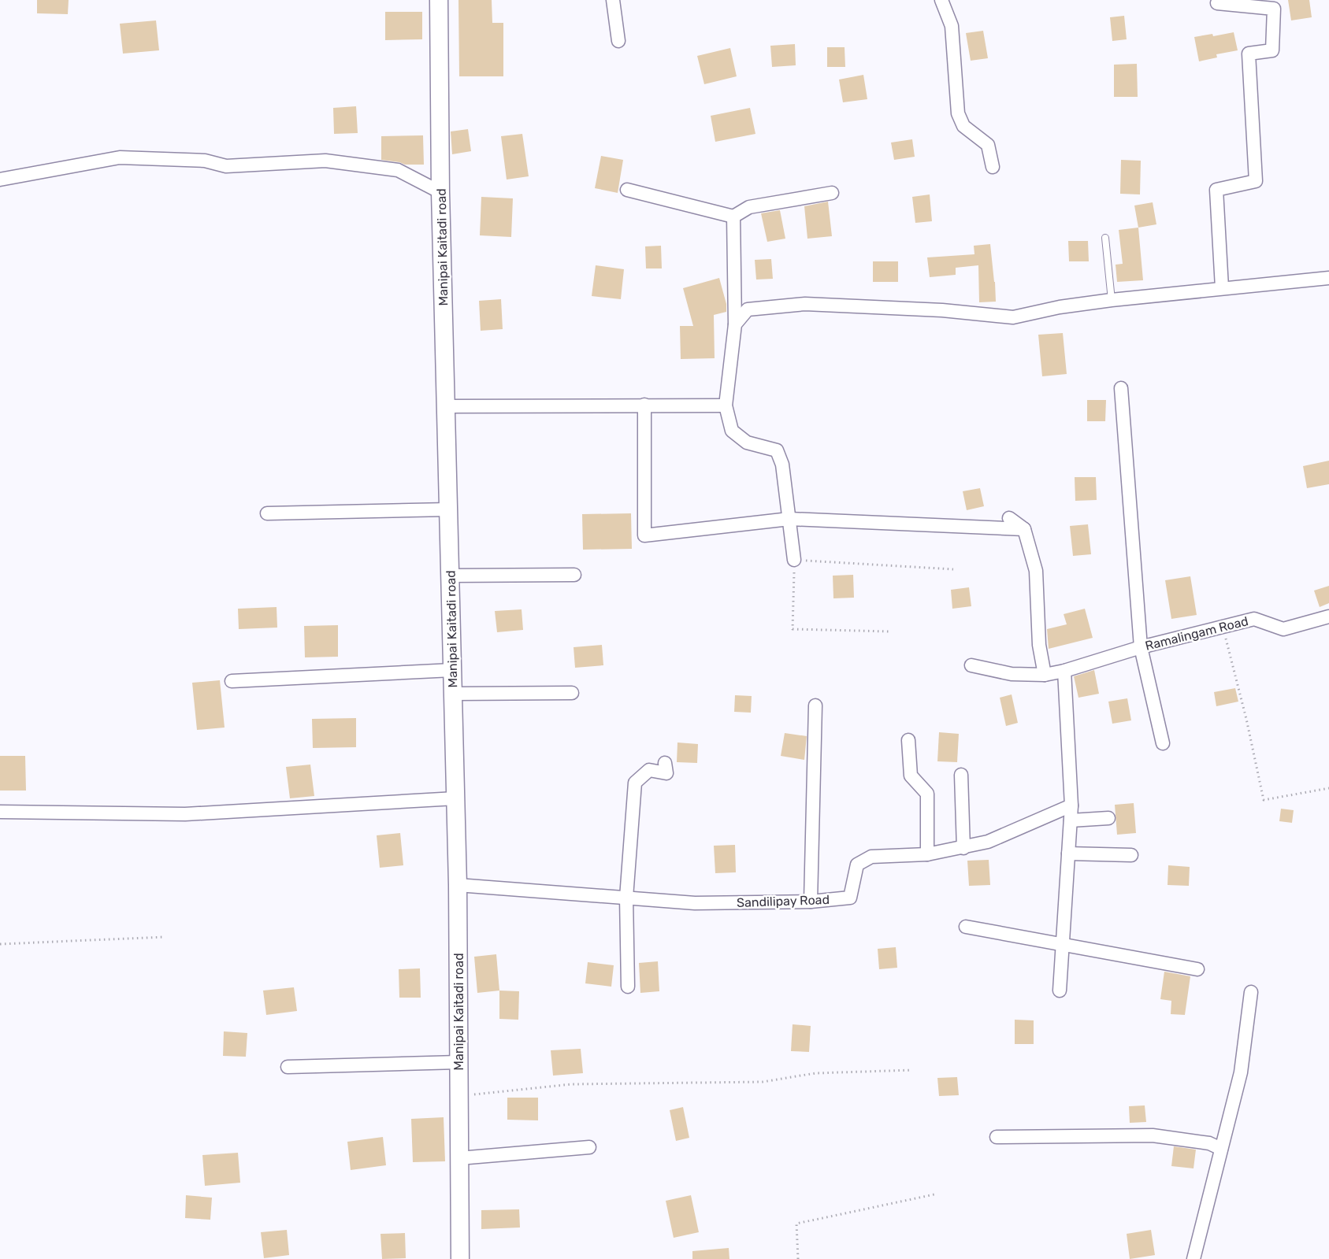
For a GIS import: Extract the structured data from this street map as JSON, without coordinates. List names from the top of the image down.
{
  "streets": {
    "main road": ["Manipai Kaitadi road"],
    "street": ["Ramalingam Road", "Sandilipay Road"]
  },
  "crossings": [
    ["Manipai Kaitadi road", "Sandilipay Road"]
  ]
}
